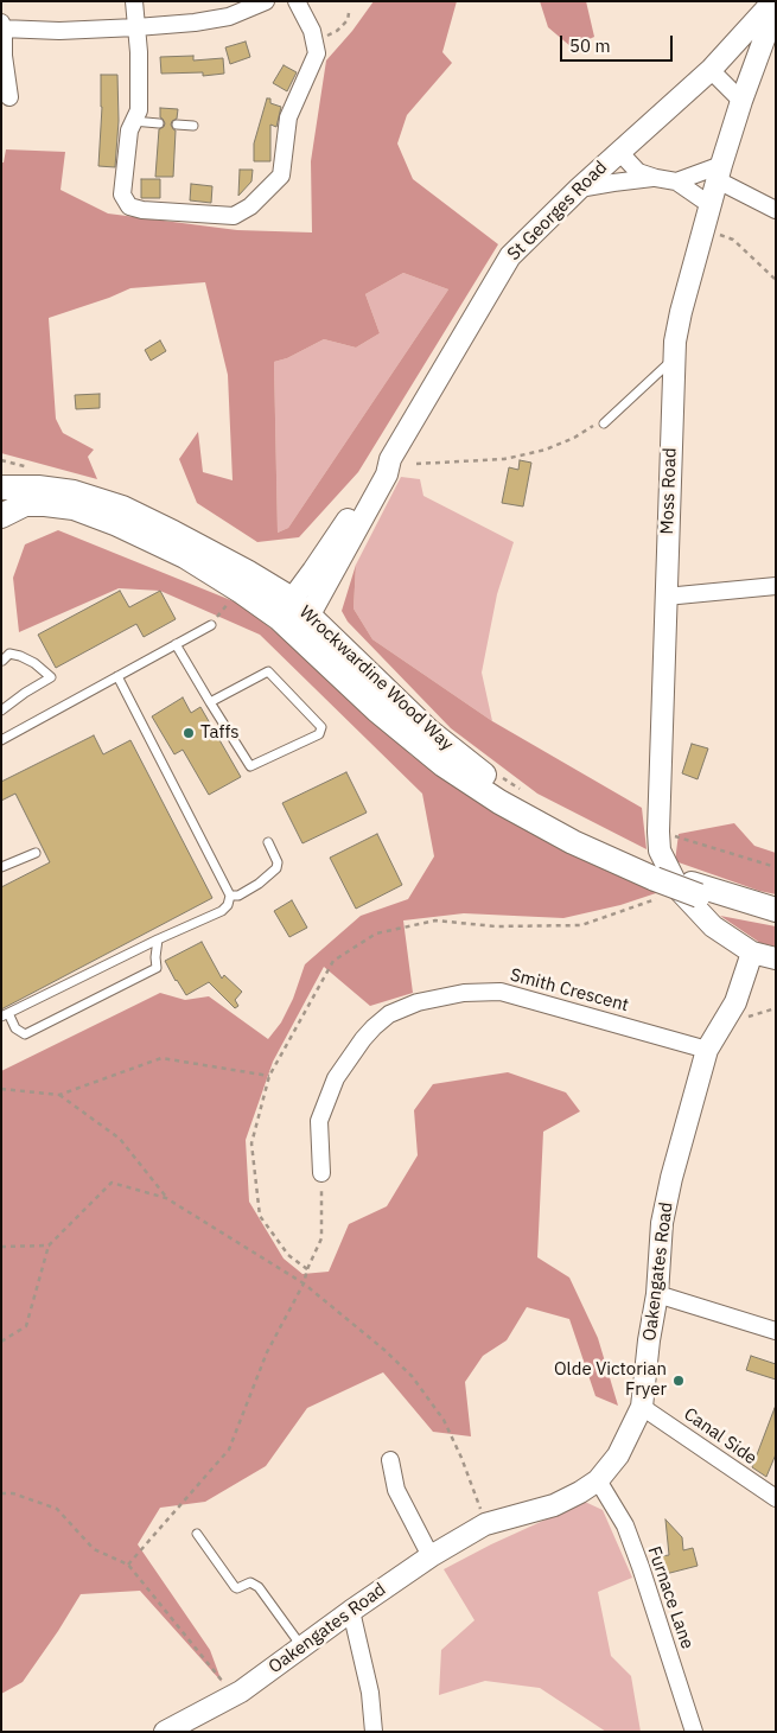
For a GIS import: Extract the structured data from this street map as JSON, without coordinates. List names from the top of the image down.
{
  "streets": {
    "main road": ["Wrockwardine Wood Way"],
    "street": [
      "St Georges Road",
      "Moss Road",
      "Smith Crescent",
      "Oakengates Road",
      "Canal Side",
      "Furnace Lane"
    ]
  },
  "crossings": [
    ["St Georges Road", "Wrockwardine Wood Way"],
    ["Moss Road", "Wrockwardine Wood Way"],
    ["Moss Road", "Oakengates Road"],
    ["Smith Crescent", "Oakengates Road"],
    ["Oakengates Road", "Canal Side"],
    ["Oakengates Road", "Furnace Lane"]
  ],
  "places": ["Taffs", "Olde Victorian Fryer"],
  "scale_bar": "50 m"
}
